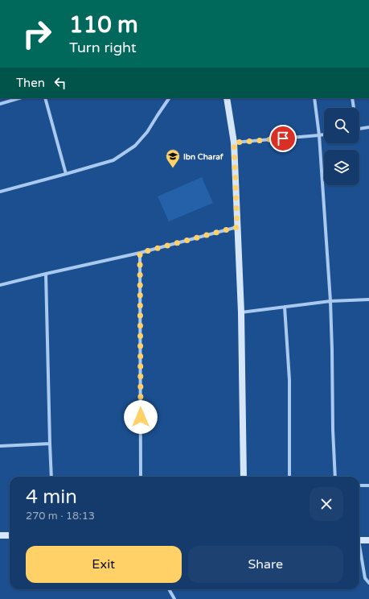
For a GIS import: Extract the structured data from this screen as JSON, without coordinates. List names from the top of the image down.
{
  "places": {
    "school or university": ["Ibn Charaf"]
  },
  "page": {
    "turn": ["110 m", "Turn right"],
    "then": "Then",
    "heading": ["4 min", "270 m · 18:13"],
    "buttons": ["Exit", "Share"]
  }
}
